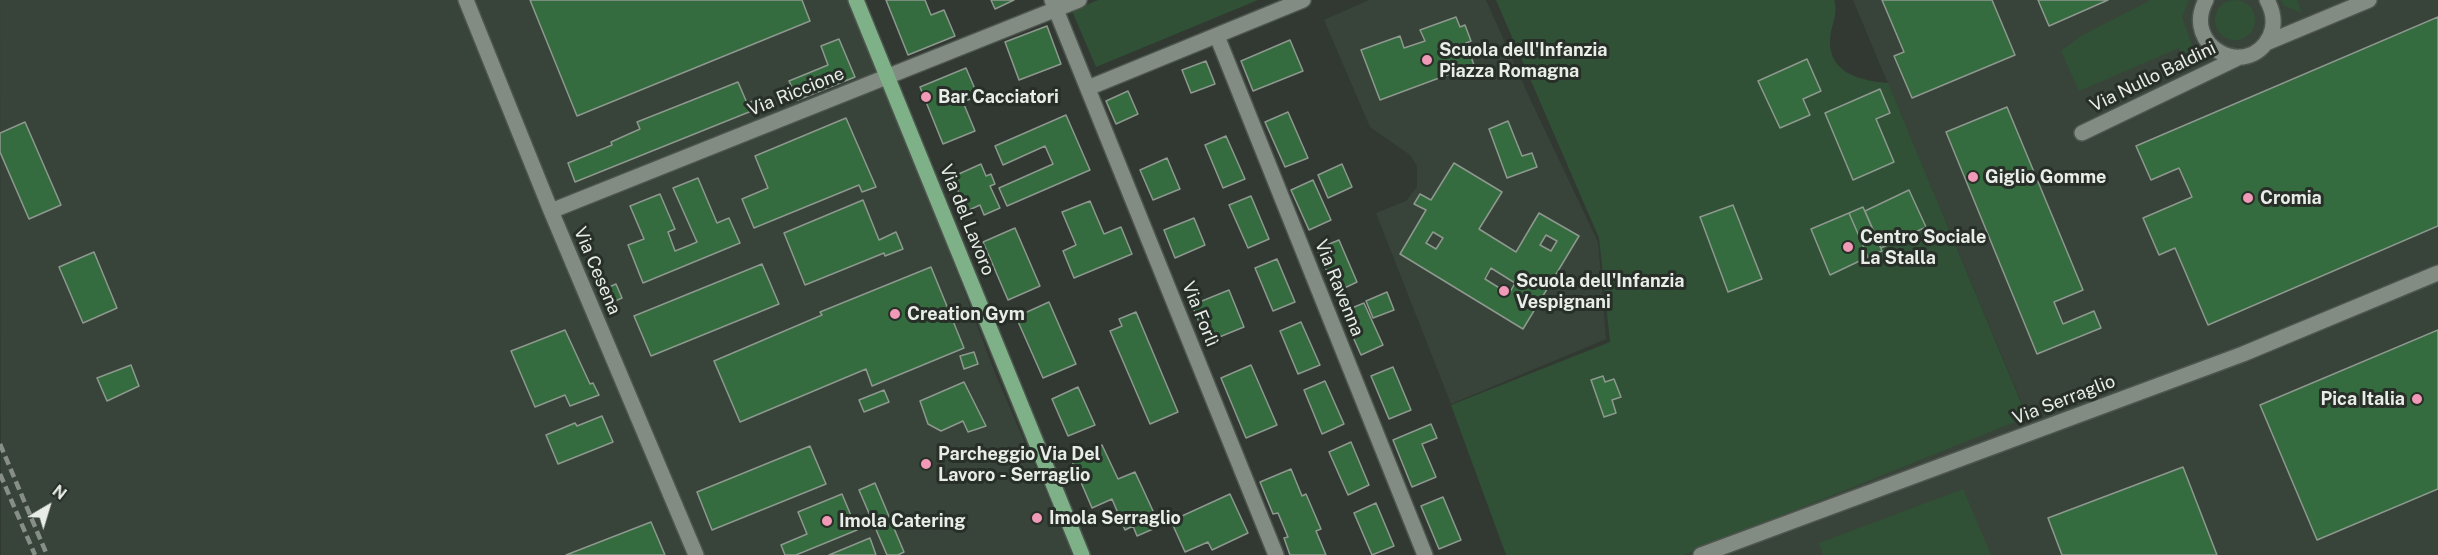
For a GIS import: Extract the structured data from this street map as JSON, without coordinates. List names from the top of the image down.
{
  "streets": {
    "main road": ["Via del Lavoro"],
    "street": [
      "Via Nullo Baldini",
      "Via Riccione",
      "Via Cesena",
      "Via Ravenna",
      "Via Forlì",
      "Via Serraglio"
    ]
  },
  "crossings": [
    ["Via Riccione", "Via del Lavoro"],
    ["Via Riccione", "Via Cesena"],
    ["Via Riccione", "Via Forlì"]
  ],
  "places": [
    "Scuola dell'Infanzia Piazza Romagna",
    "Bar Cacciatori",
    "Giglio Gomme",
    "Cromia",
    "Centro Sociale La Stalla",
    "Scuola dell'Infanzia Vespignani",
    "Creation Gym",
    "Pica Italia",
    "Parcheggio Via Del Lavoro - Serraglio",
    "Imola Serraglio",
    "Imola Catering"
  ],
  "north": "top right"
}
